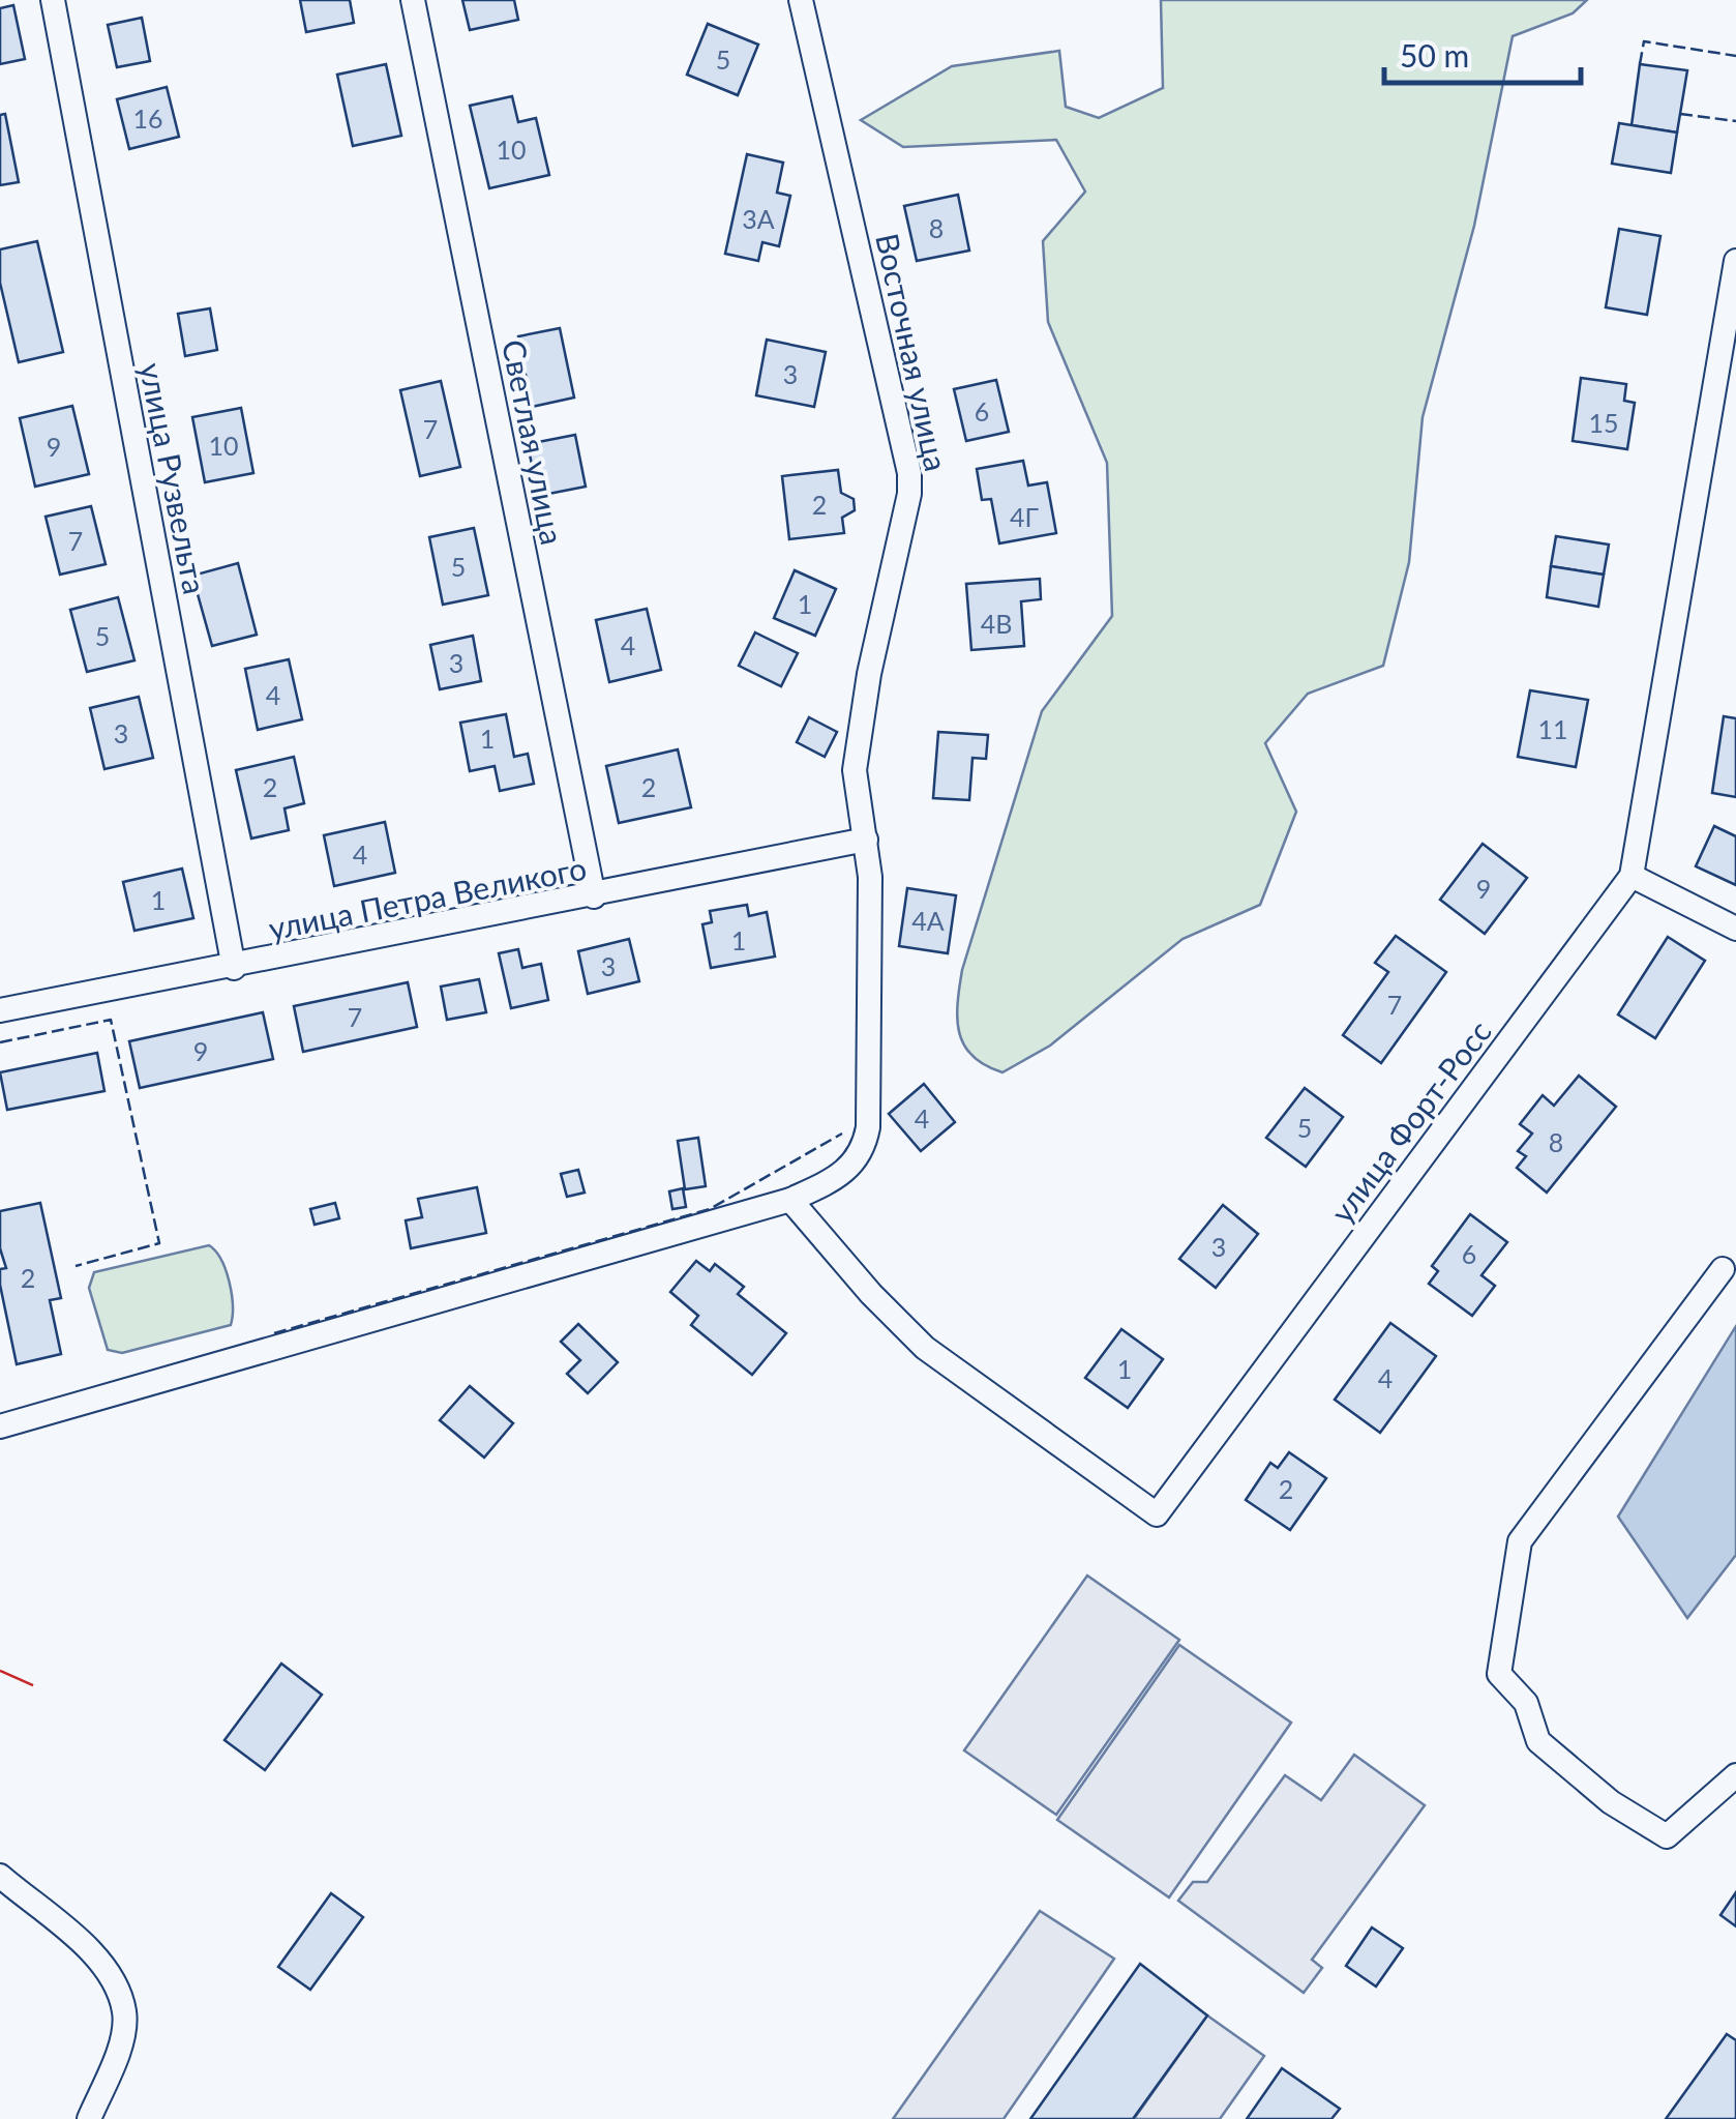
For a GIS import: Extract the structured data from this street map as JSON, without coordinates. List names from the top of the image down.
{
  "streets": {
    "street": [
      "Восточная улица",
      "Светлая улица",
      "улица Рузвельта",
      "улица Петра Великого",
      "улица Форт-Росс"
    ]
  },
  "crossings": [
    ["Восточная улица", "улица Петра Великого"],
    ["Восточная улица", "улица Форт-Росс"],
    ["Светлая улица", "улица Петра Великого"],
    ["улица Рузвельта", "улица Петра Великого"]
  ],
  "house_numbers": [
    "5",
    "16",
    "10",
    "3А",
    "8",
    "3",
    "6",
    "15",
    "7",
    "10",
    "9",
    "2",
    "4Г",
    "7",
    "5",
    "1",
    "4В",
    "5",
    "4",
    "3",
    "4",
    "11",
    "3",
    "1",
    "2",
    "2",
    "4",
    "9",
    "1",
    "4А",
    "1",
    "3",
    "7",
    "7",
    "9",
    "4",
    "5",
    "8",
    "3",
    "6",
    "2",
    "1",
    "4",
    "2"
  ],
  "scale_bar": "50 m"
}
